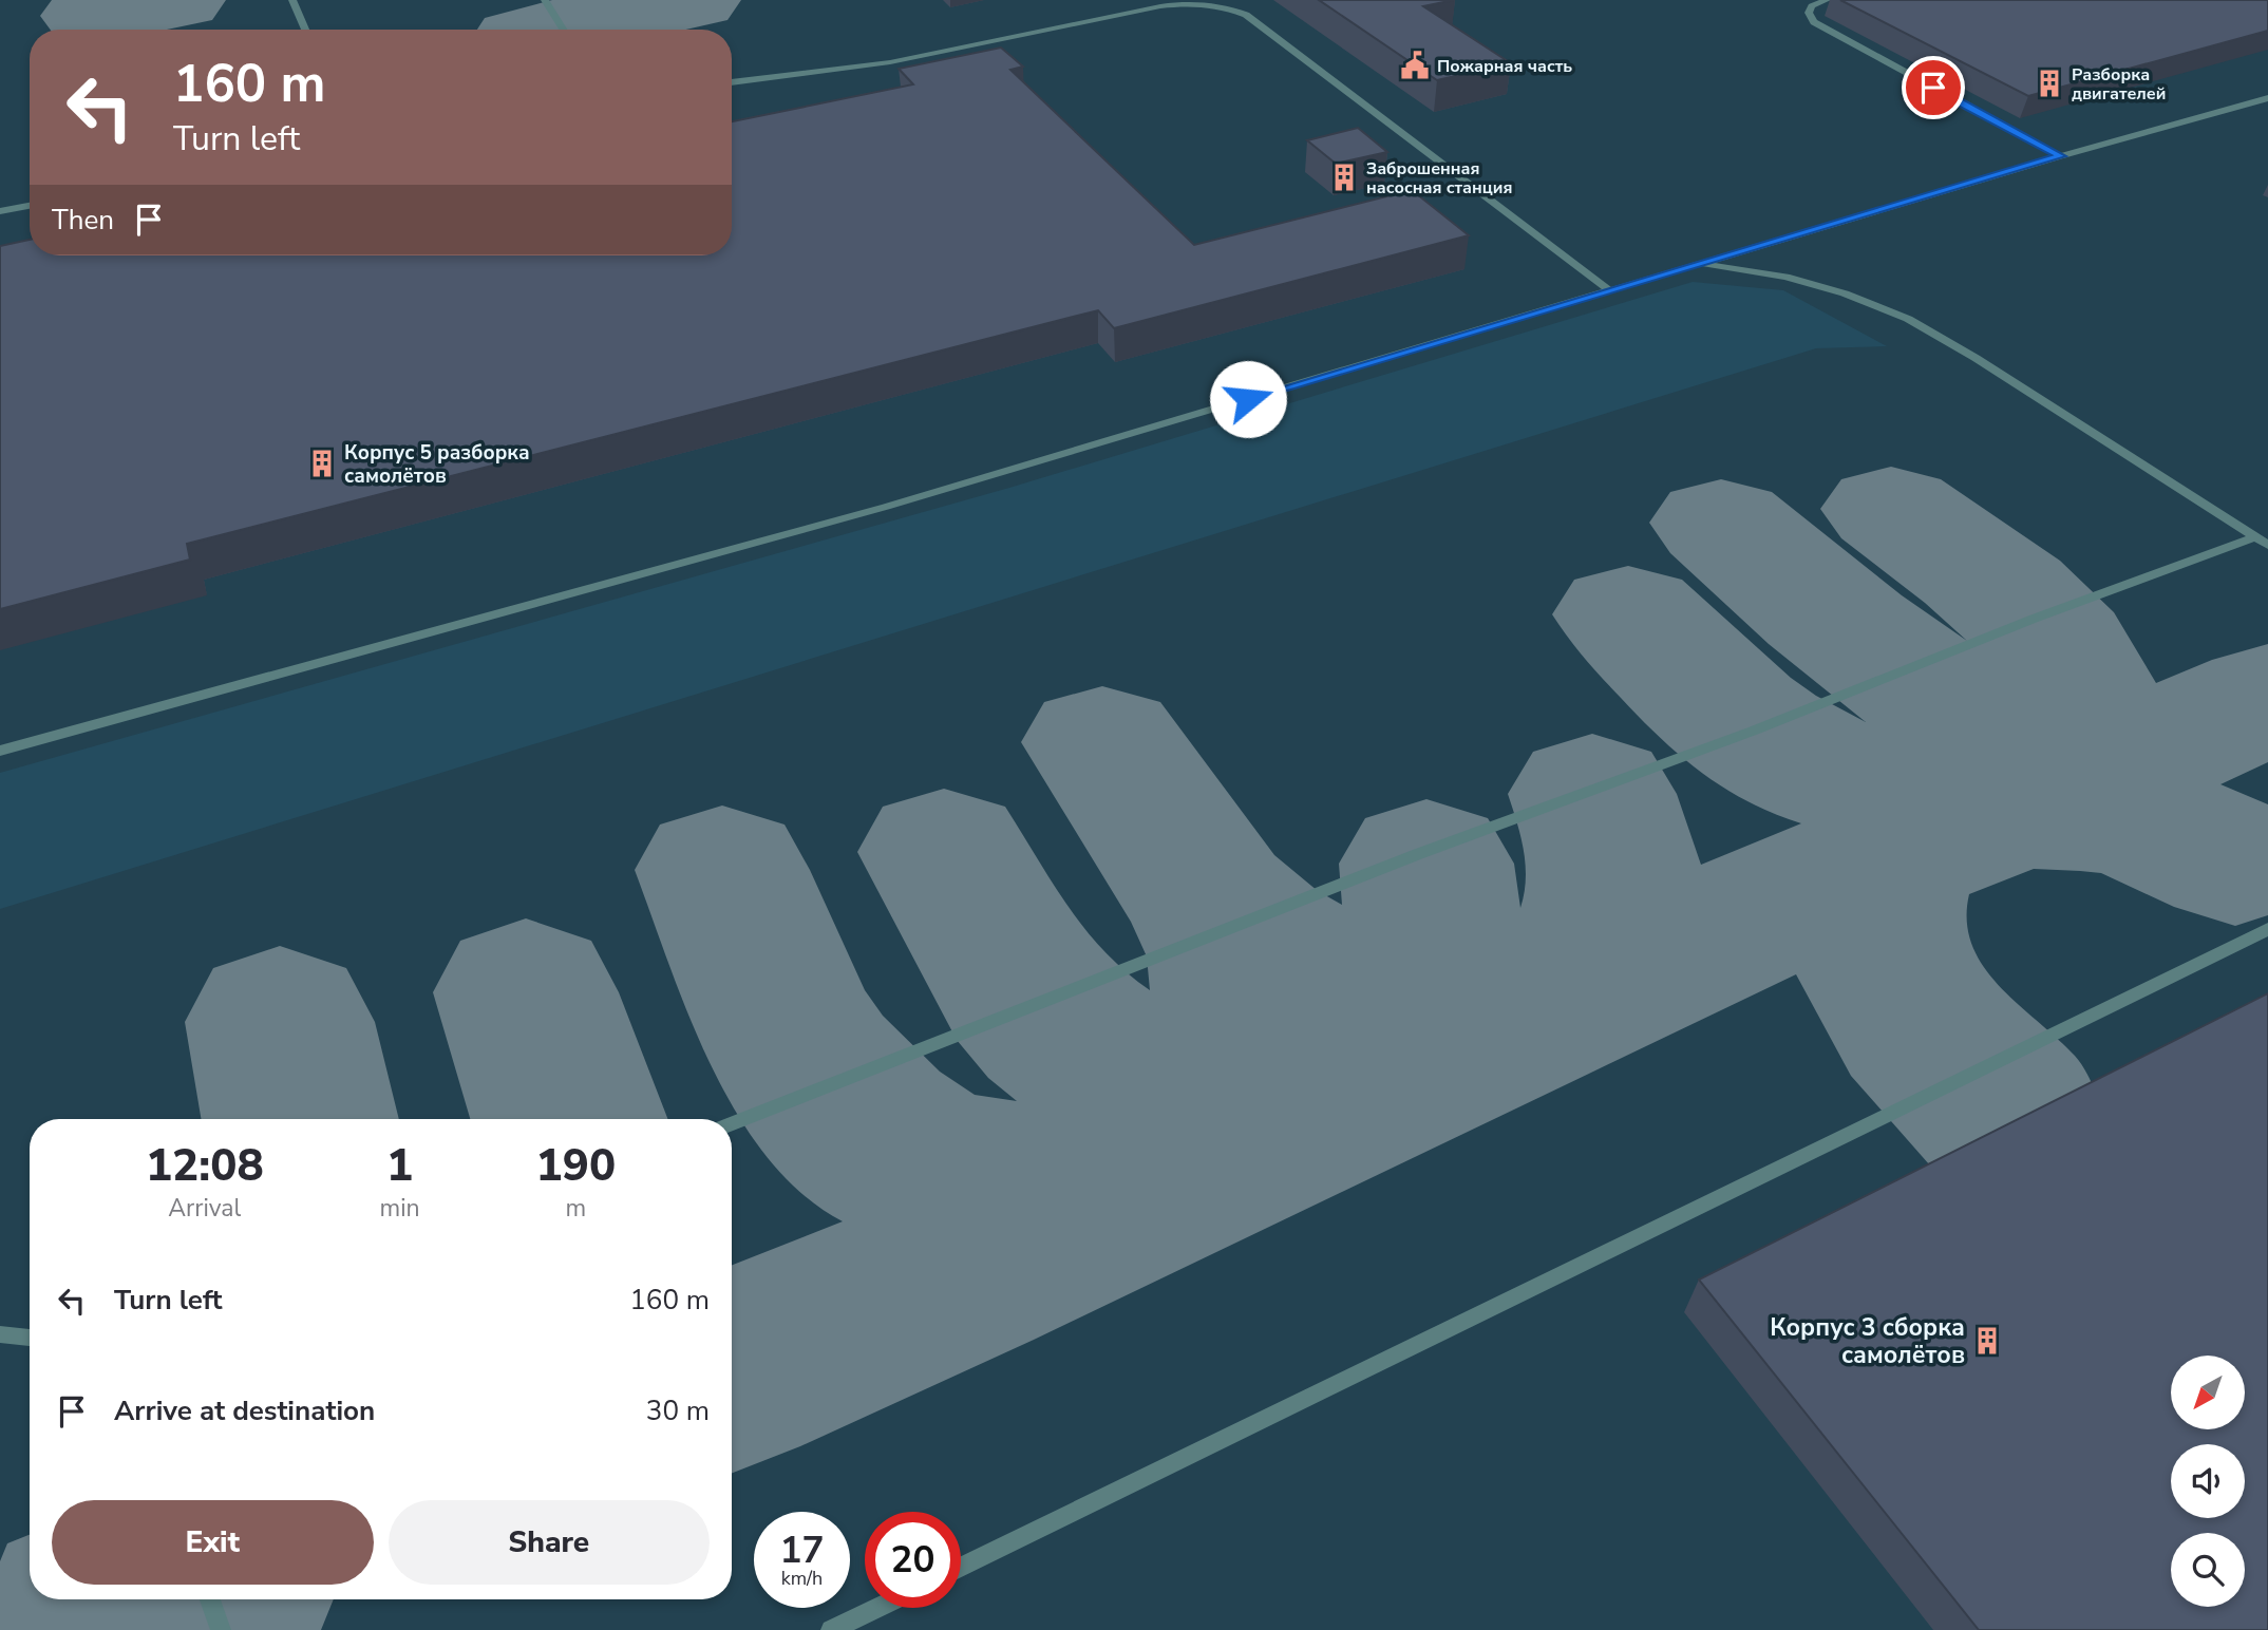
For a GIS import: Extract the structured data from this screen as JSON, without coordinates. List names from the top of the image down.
{
  "places": {
    "public building": ["Пожарная часть"],
    "building": [
      "Разборка двигателей",
      "Заброшенная насосная станция",
      "Корпус 5 разборка самолётов",
      "Корпус 3 сборка самолётов"
    ]
  },
  "north": "bottom left",
  "page": {
    "turn": ["160 m", "Turn left"],
    "then": "Then",
    "eta": [
      "12:08",
      "Arrival",
      "1",
      "min",
      "190",
      "m"
    ],
    "list": [
      {
        "name": "Turn left",
        "value": "160 m"
      },
      {
        "name": "Arrive at destination",
        "value": "30 m"
      }
    ],
    "buttons": ["Exit", "Share"],
    "speed": "17 km/h",
    "limit": "20"
  }
}
